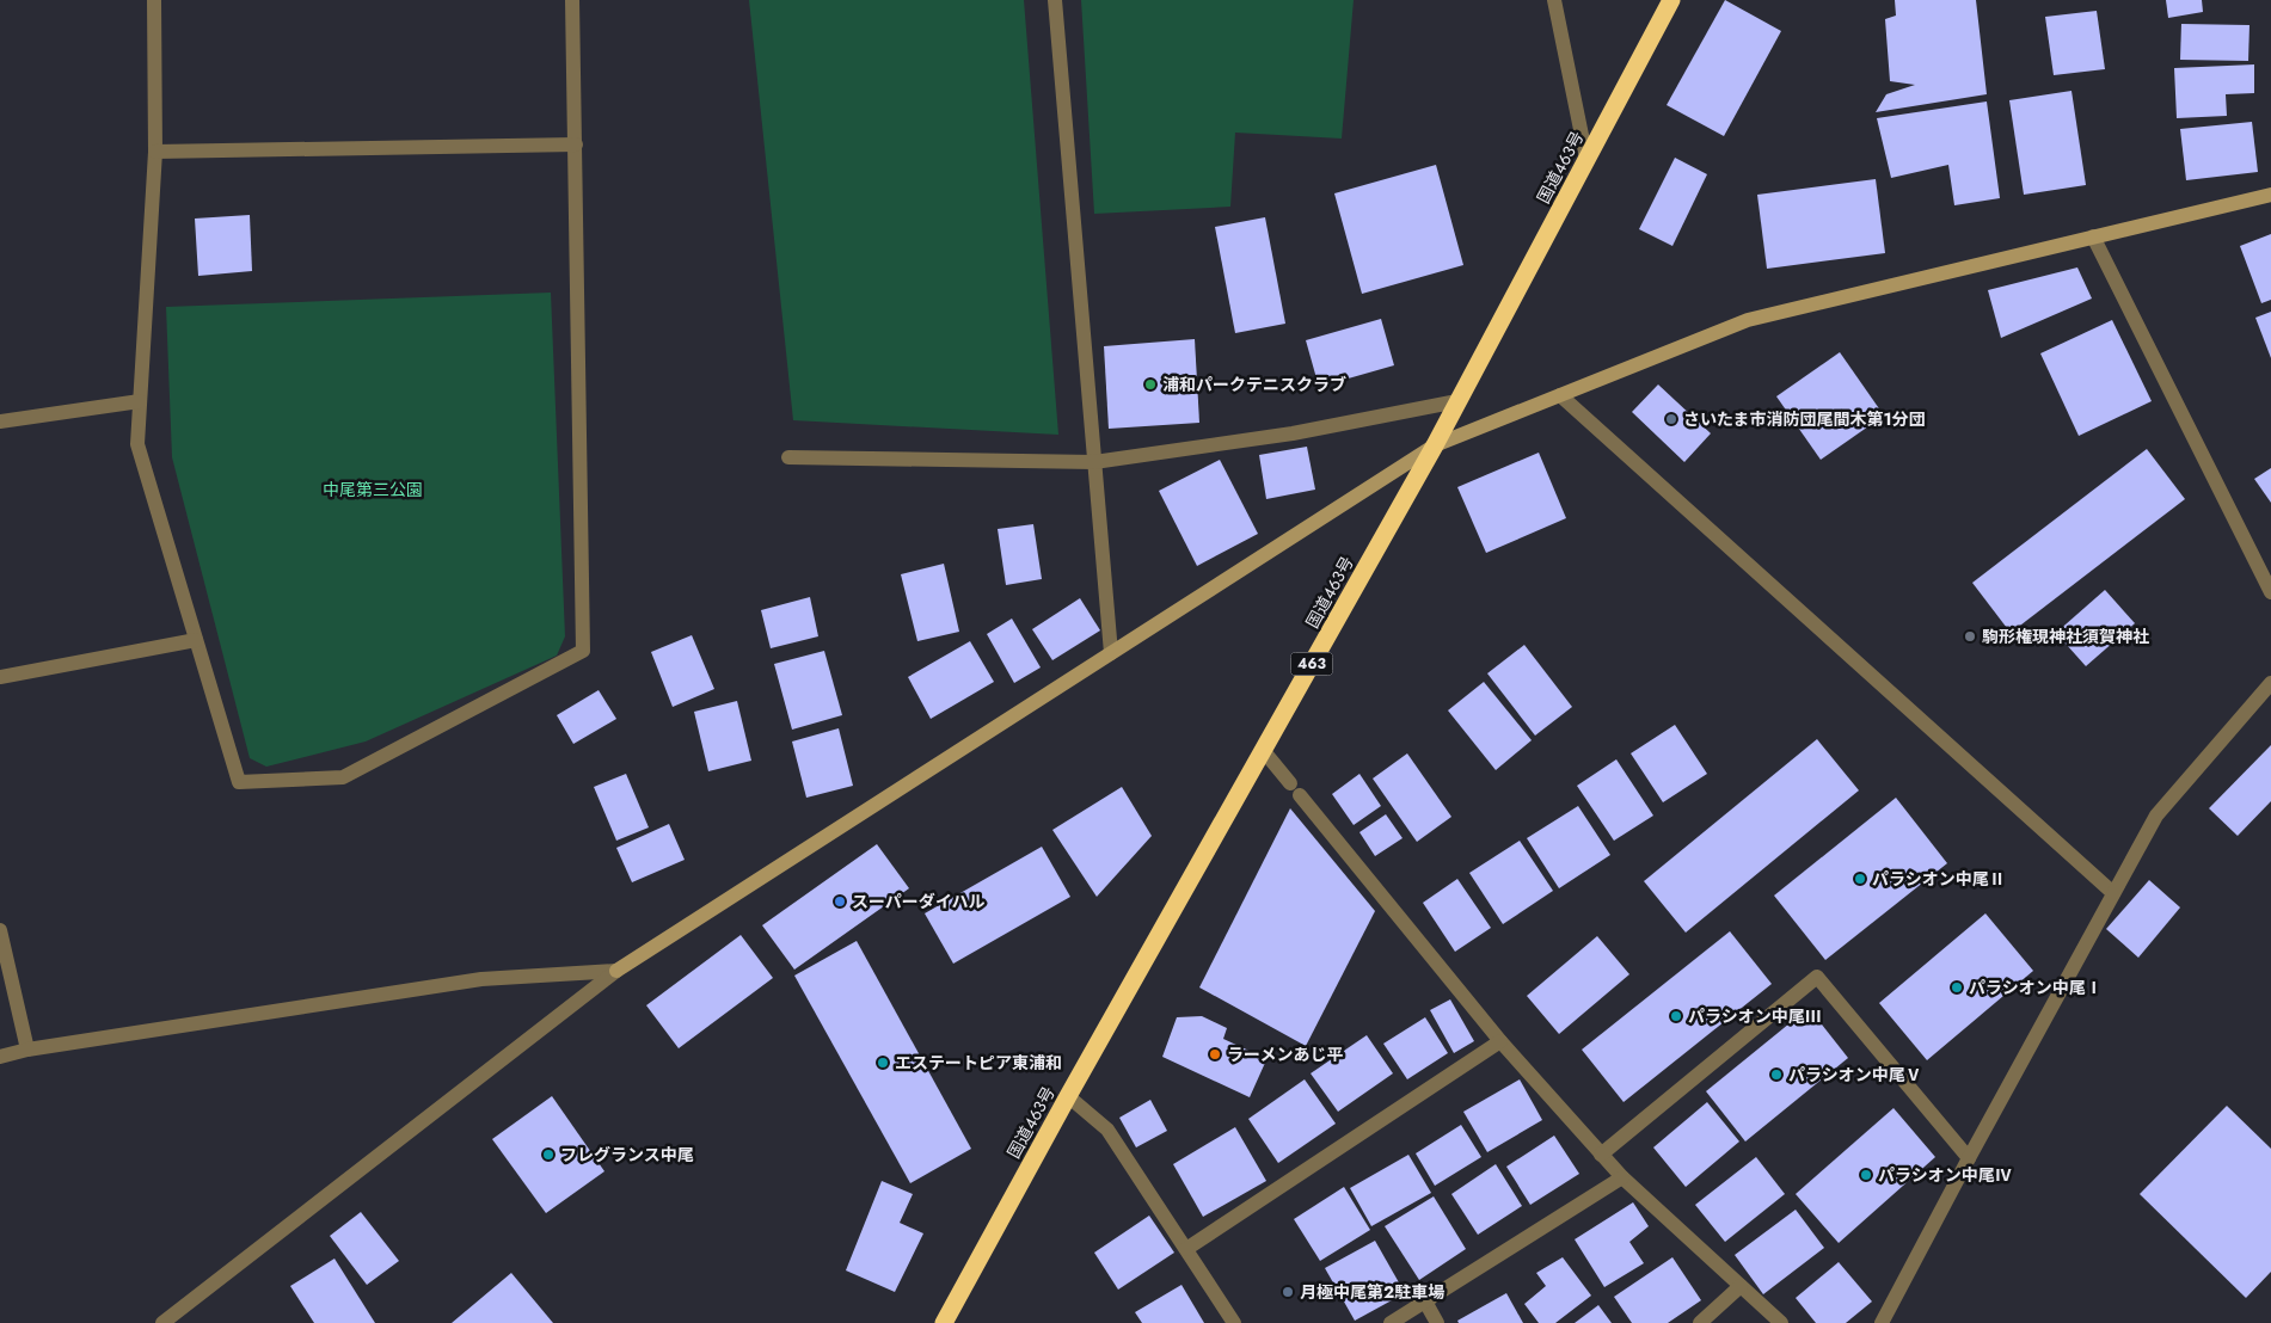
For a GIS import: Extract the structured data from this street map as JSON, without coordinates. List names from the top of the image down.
{
  "streets": {
    "highway": ["国道463号", "463"]
  },
  "parks": ["中尾第三公園"],
  "places": [
    "浦和パークテニスクラブ",
    "さいたま市消防団尾間木第1分団",
    "駒形権現神社須賀神社",
    "パラシオン中尾Ⅱ",
    "スーパーダイハル",
    "パラシオン中尾Ⅰ",
    "パラシオン中尾Ⅲ",
    "ラーメンあじ平",
    "エステートピア東浦和",
    "パラシオン中尾Ⅴ",
    "フレグランス中尾",
    "パラシオン中尾Ⅳ",
    "月極中尾第2駐車場"
  ]
}
